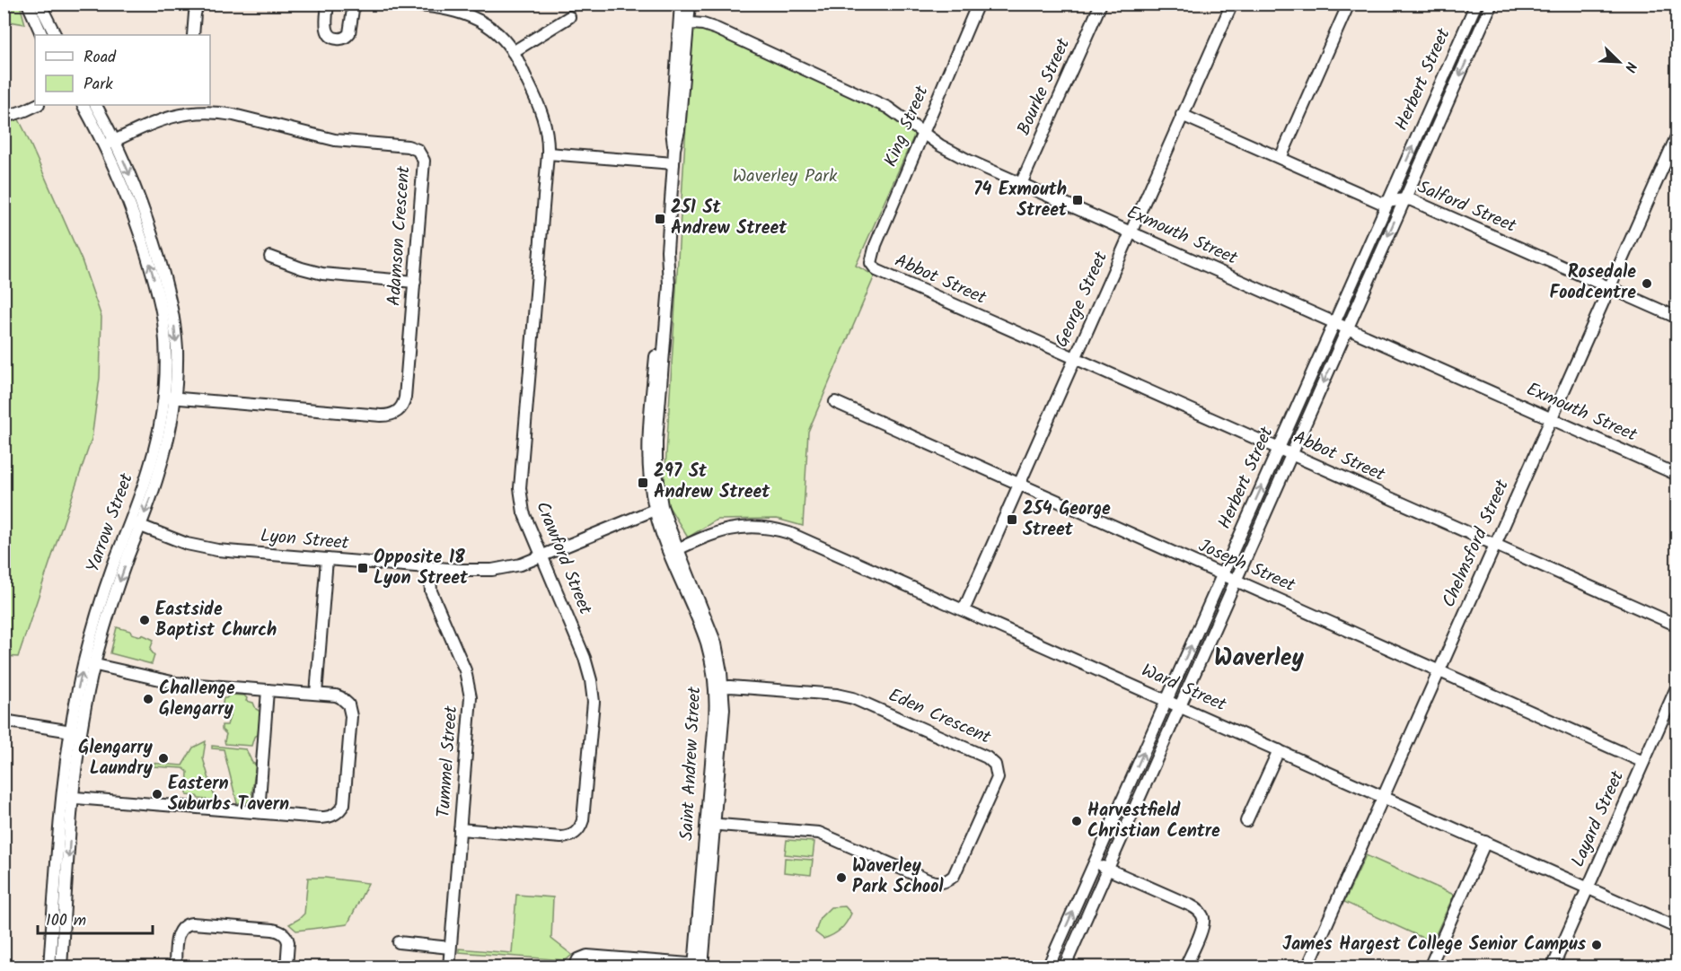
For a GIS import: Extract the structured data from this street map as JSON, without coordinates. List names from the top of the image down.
{
  "streets": {
    "street": [
      "Herbert Street",
      "Bourke Street",
      "King Street",
      "Salford Street",
      "Adamson Crescent",
      "Exmouth Street",
      "Abbot Street",
      "George Street",
      "Yarrow Street",
      "Lyon Street",
      "Chelmsford Street",
      "Crawford Street",
      "Joseph Street",
      "Ward Street",
      "Eden Crescent",
      "Tummel Street",
      "Saint Andrew Street",
      "Layard Street"
    ]
  },
  "crossings": [
    ["Herbert Street", "Salford Street"],
    ["Herbert Street", "Exmouth Street"],
    ["Herbert Street", "Abbot Street"],
    ["Herbert Street", "Joseph Street"],
    ["Herbert Street", "Ward Street"],
    ["Bourke Street", "Exmouth Street"],
    ["King Street", "Exmouth Street"],
    ["King Street", "Abbot Street"],
    ["Salford Street", "Chelmsford Street"],
    ["Adamson Crescent", "Yarrow Street"],
    ["Exmouth Street", "George Street"],
    ["Exmouth Street", "Chelmsford Street"],
    ["Exmouth Street", "Saint Andrew Street"],
    ["Abbot Street", "George Street"],
    ["Abbot Street", "Chelmsford Street"],
    ["George Street", "Joseph Street"],
    ["George Street", "Ward Street"],
    ["Yarrow Street", "Lyon Street"],
    ["Lyon Street", "Crawford Street"],
    ["Lyon Street", "Tummel Street"],
    ["Lyon Street", "Saint Andrew Street"],
    ["Chelmsford Street", "Joseph Street"],
    ["Chelmsford Street", "Ward Street"],
    ["Crawford Street", "Tummel Street"],
    ["Joseph Street", "Layard Street"],
    ["Ward Street", "Saint Andrew Street"],
    ["Ward Street", "Layard Street"],
    ["Eden Crescent", "Saint Andrew Street"]
  ],
  "districts": ["Waverley"],
  "parks": ["Waverley Park"],
  "places": {
    "transit": [
      "74 Exmouth Street",
      "251 St Andrew Street",
      "297 St Andrew Street",
      "254 George Street",
      "Opposite 18 Lyon Street"
    ],
    "other": [
      "Rosedale Foodcentre",
      "Eastside Baptist Church",
      "Challenge Glengarry",
      "Glengarry Laundry",
      "Eastern Suburbs Tavern",
      "Harvestfield Christian Centre",
      "Waverley Park School",
      "James Hargest College Senior Campus"
    ]
  },
  "legend": ["Road", "Park"],
  "scale_bar": "100 m",
  "north": "bottom right"
}
